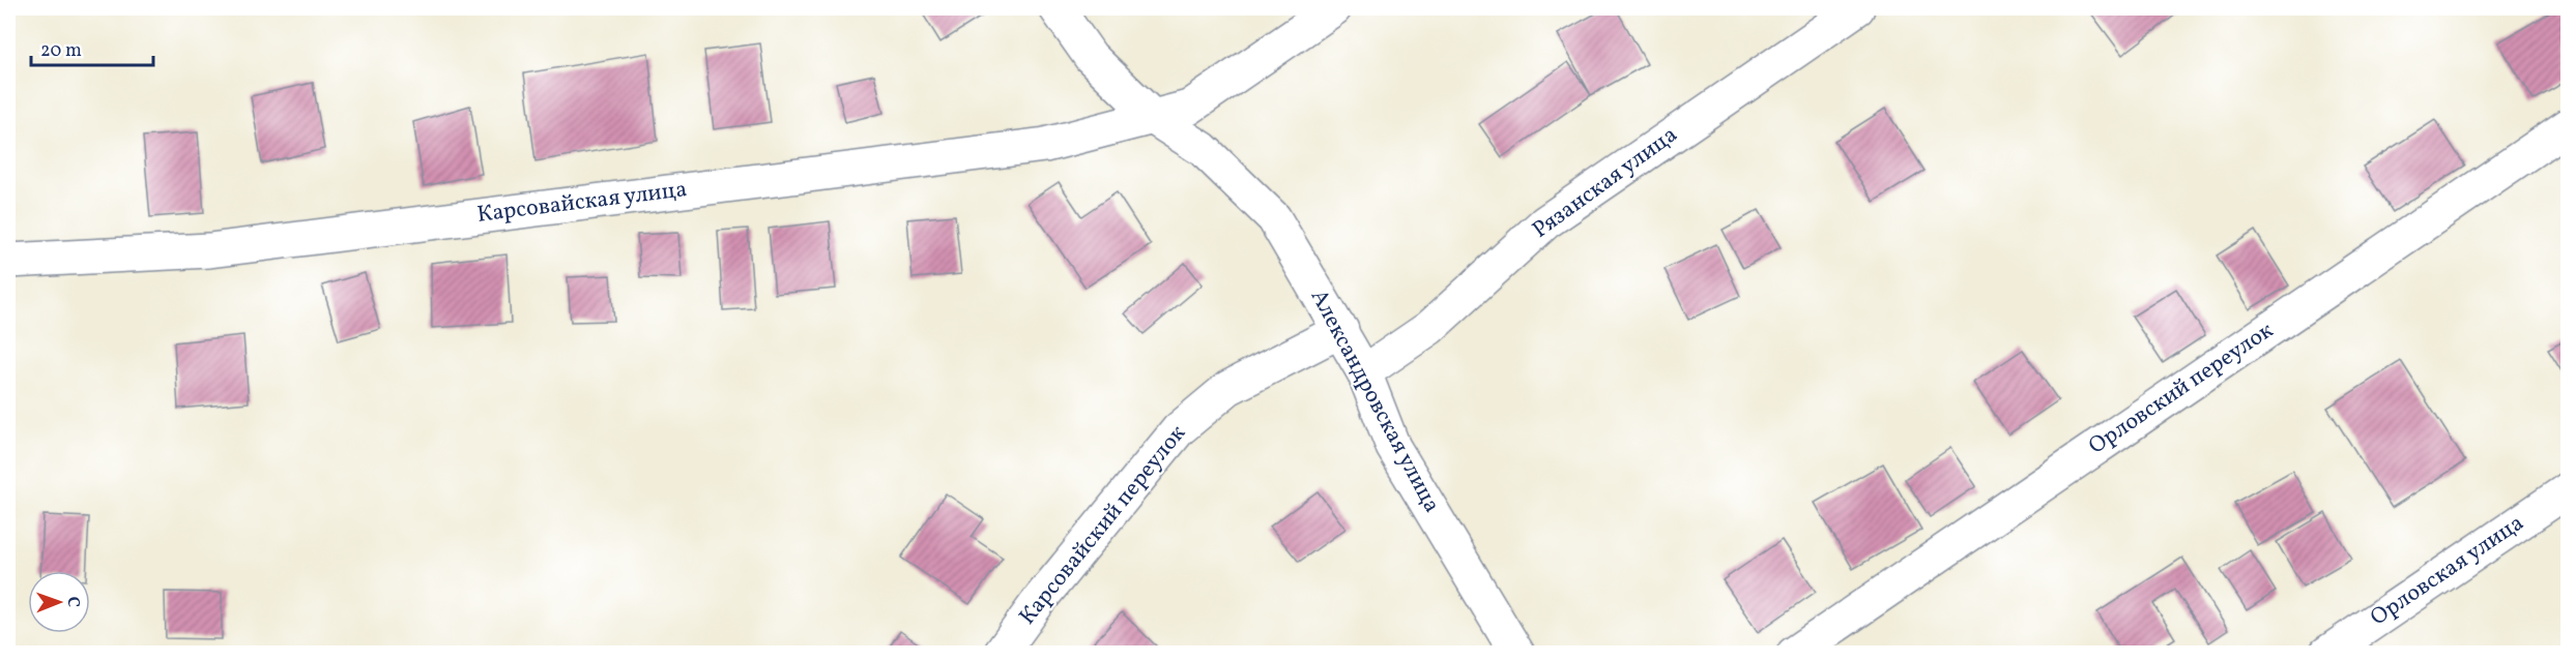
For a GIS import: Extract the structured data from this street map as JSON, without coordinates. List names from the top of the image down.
{
  "streets": {
    "street": [
      "Рязанская улица",
      "Карсовайская улица",
      "Орловский переулок",
      "Александровская улица",
      "Карсовайский переулок",
      "Орловская улица"
    ]
  },
  "crossings": [
    ["Рязанская улица", "Александровская улица"],
    ["Карсовайская улица", "Александровская улица"],
    ["Александровская улица", "Карсовайский переулок"]
  ],
  "scale_bar": "20 m",
  "north": "right"
}
